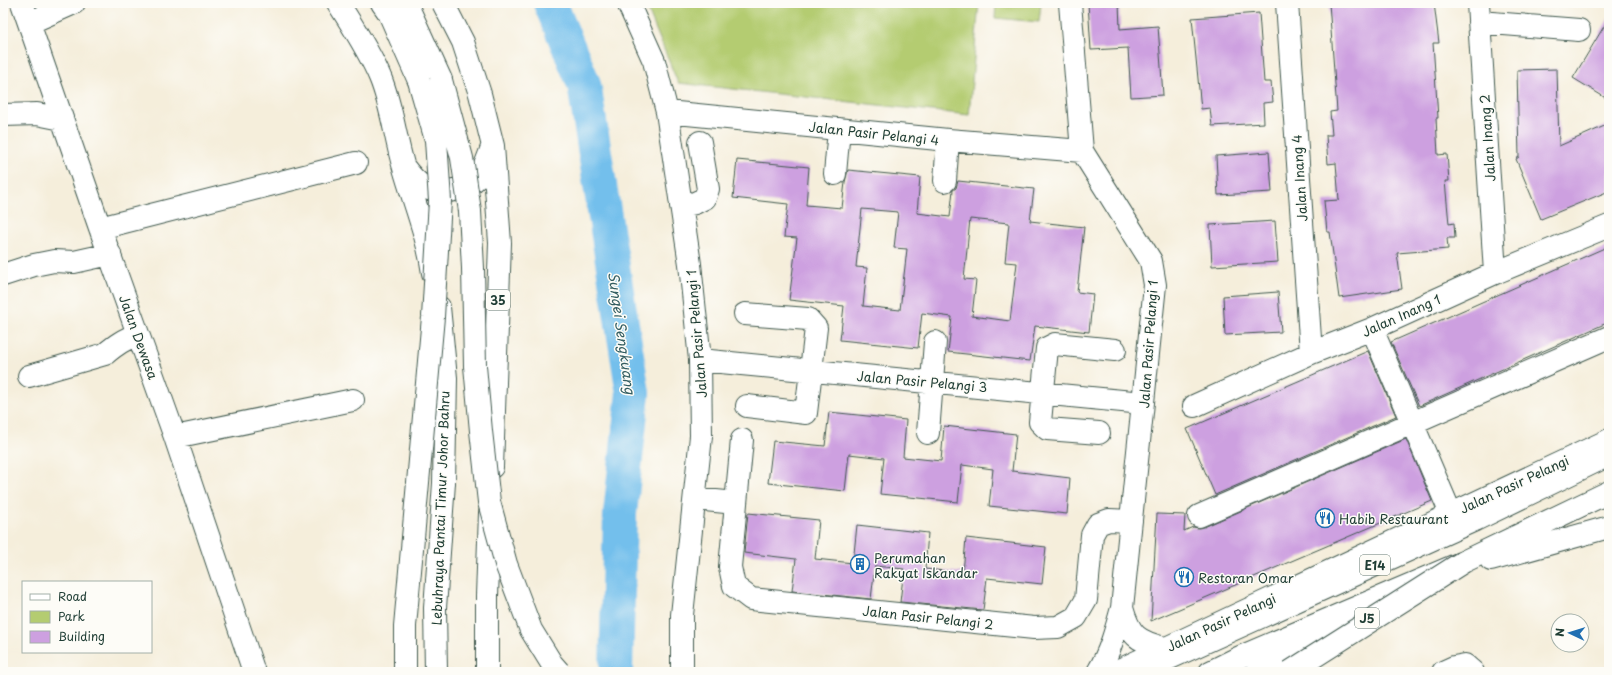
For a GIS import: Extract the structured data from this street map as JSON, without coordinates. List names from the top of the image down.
{
  "streets": {
    "main road": [
      "Jalan Pasir Pelangi 4",
      "Jalan Inang 2",
      "Jalan Inang 4",
      "35",
      "Jalan Inang 1",
      "Jalan Pasir Pelangi 1",
      "Jalan Dewasa",
      "Jalan Pasir Pelangi 3",
      "Jalan Pasir Pelangi",
      "Lebuhraya Pantai Timur Johor Bahru",
      "E14",
      "Jalan Pasir Pelangi 2",
      "J5"
    ]
  },
  "crossings": [
    ["Jalan Pasir Pelangi 4", "Jalan Pasir Pelangi 1"],
    ["Jalan Inang 2", "Jalan Inang 1"],
    ["Jalan Inang 4", "Jalan Inang 1"],
    ["Jalan Pasir Pelangi 1", "Jalan Pasir Pelangi 3"],
    ["Jalan Pasir Pelangi 1", "Jalan Pasir Pelangi"],
    ["Jalan Pasir Pelangi 1", "Jalan Pasir Pelangi 2"],
    ["E14", "J5"]
  ],
  "water": ["Sungei Sengkuang"],
  "places": {
    "restaurant": ["Habib Restaurant", "Restoran Omar"],
    "building": ["Perumahan Rakyat Iskandar"]
  },
  "legend": ["Road", "Park", "Building"],
  "north": "left"
}
